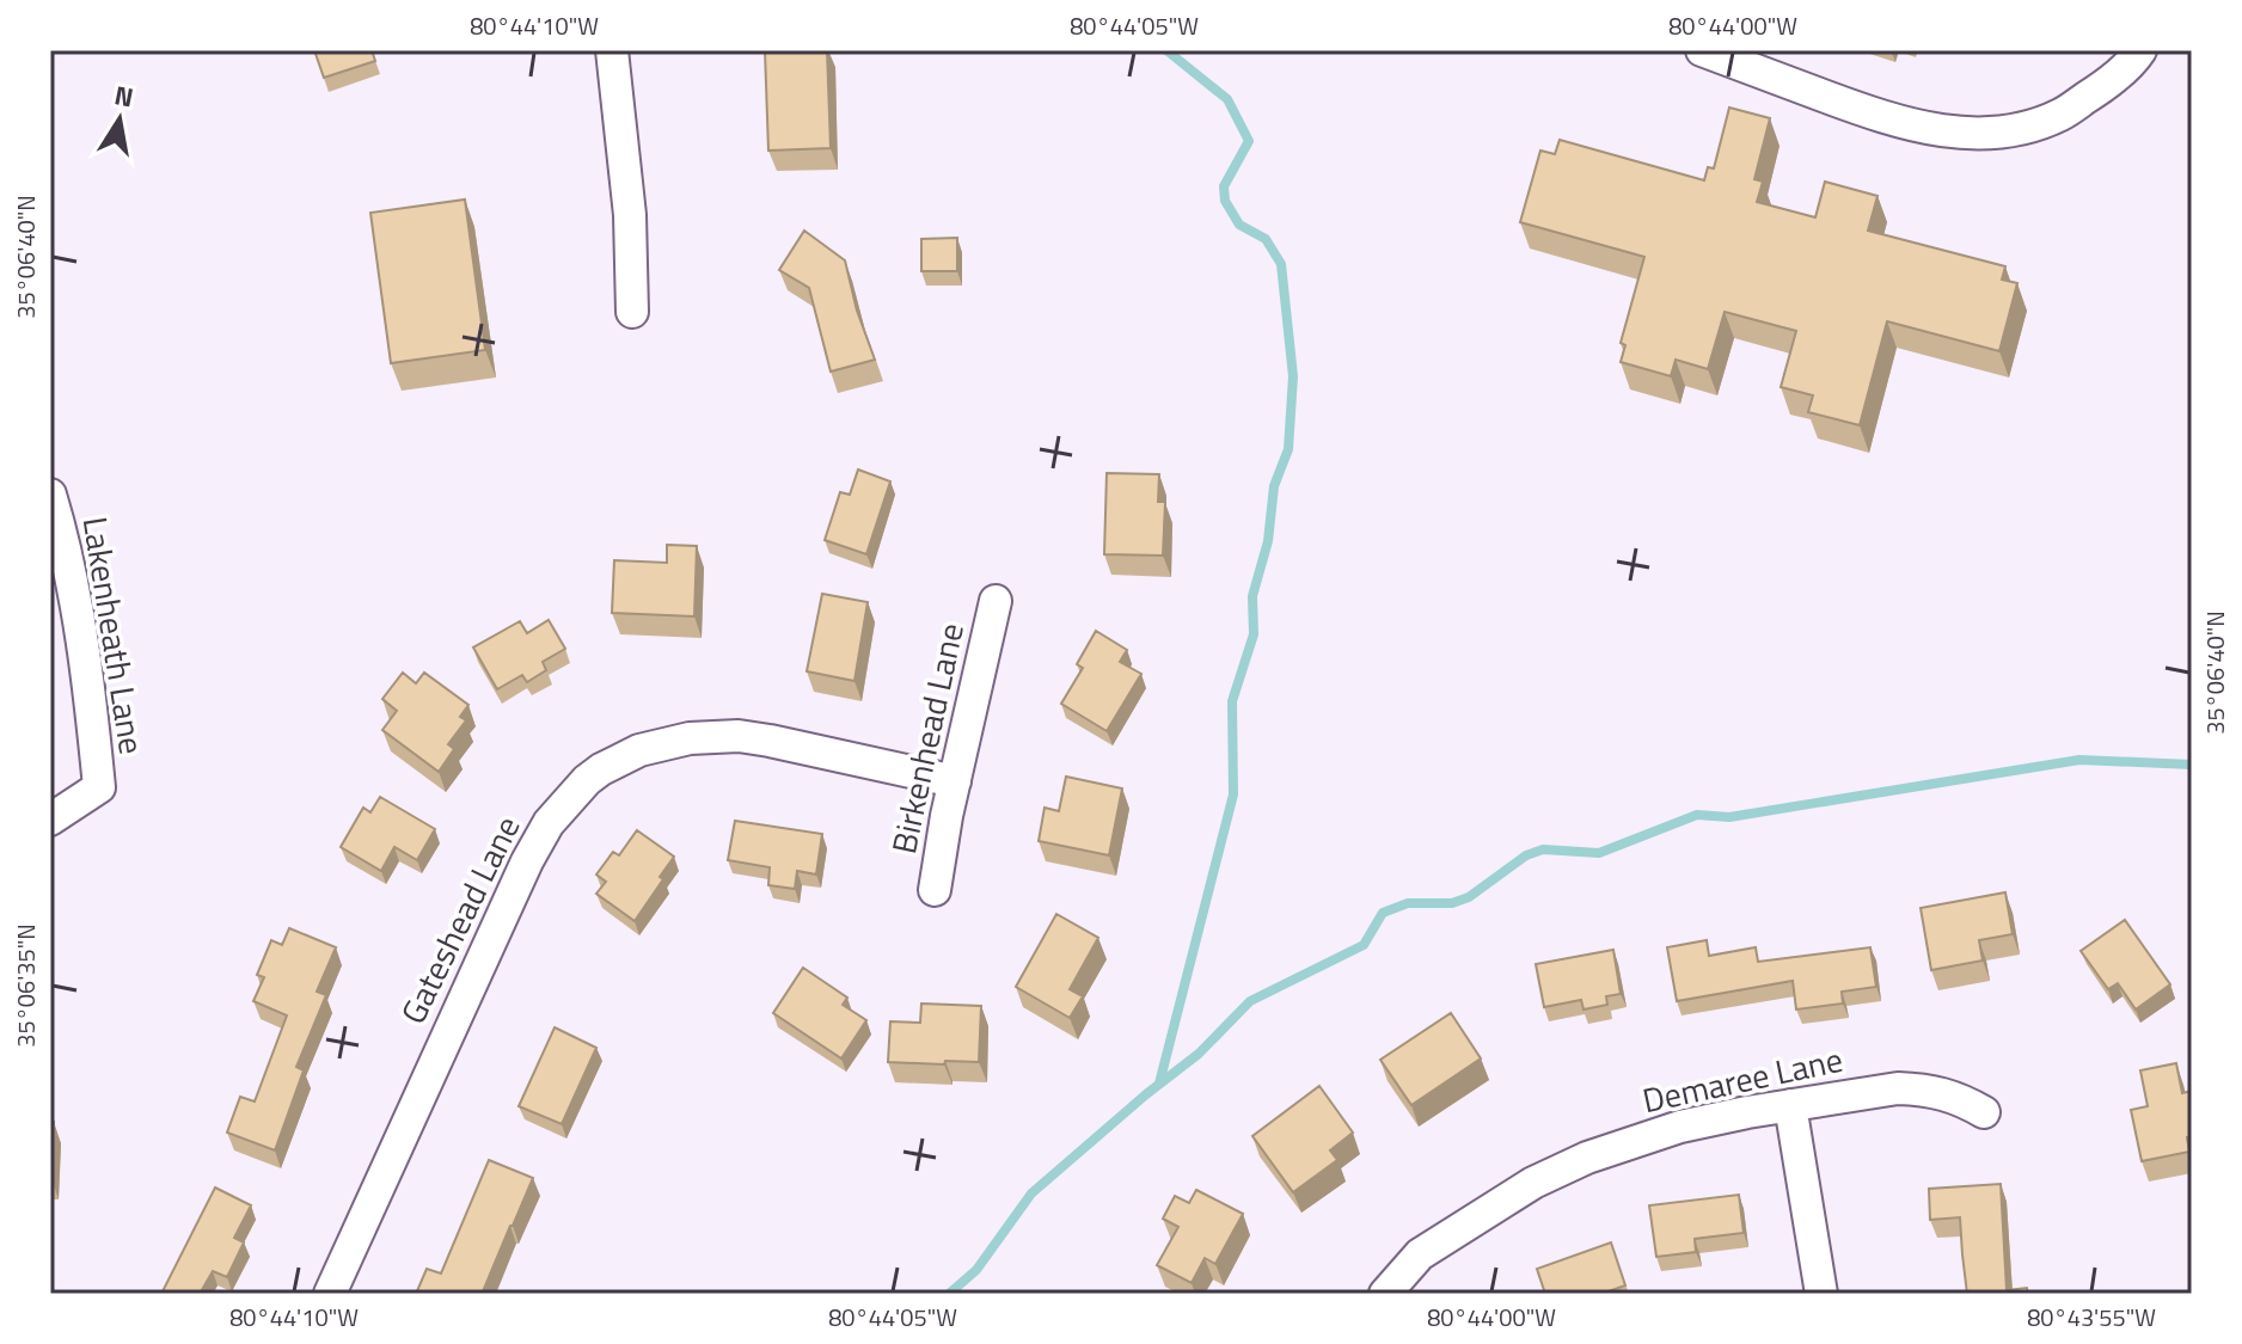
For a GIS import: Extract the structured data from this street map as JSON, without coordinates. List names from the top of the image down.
{
  "streets": {
    "street": [
      "Lakenheath Lane",
      "Birkenhead Lane",
      "Gateshead Lane",
      "Demaree Lane"
    ]
  },
  "crossings": [
    ["Birkenhead Lane", "Gateshead Lane"]
  ],
  "north": "top",
  "coordinates": [
    "80°44'10\"W",
    "80°44'05\"W",
    "80°44'00\"W",
    "35°06'40\"N",
    "35°06'35\"N",
    "80°43'55\"W"
  ]
}
